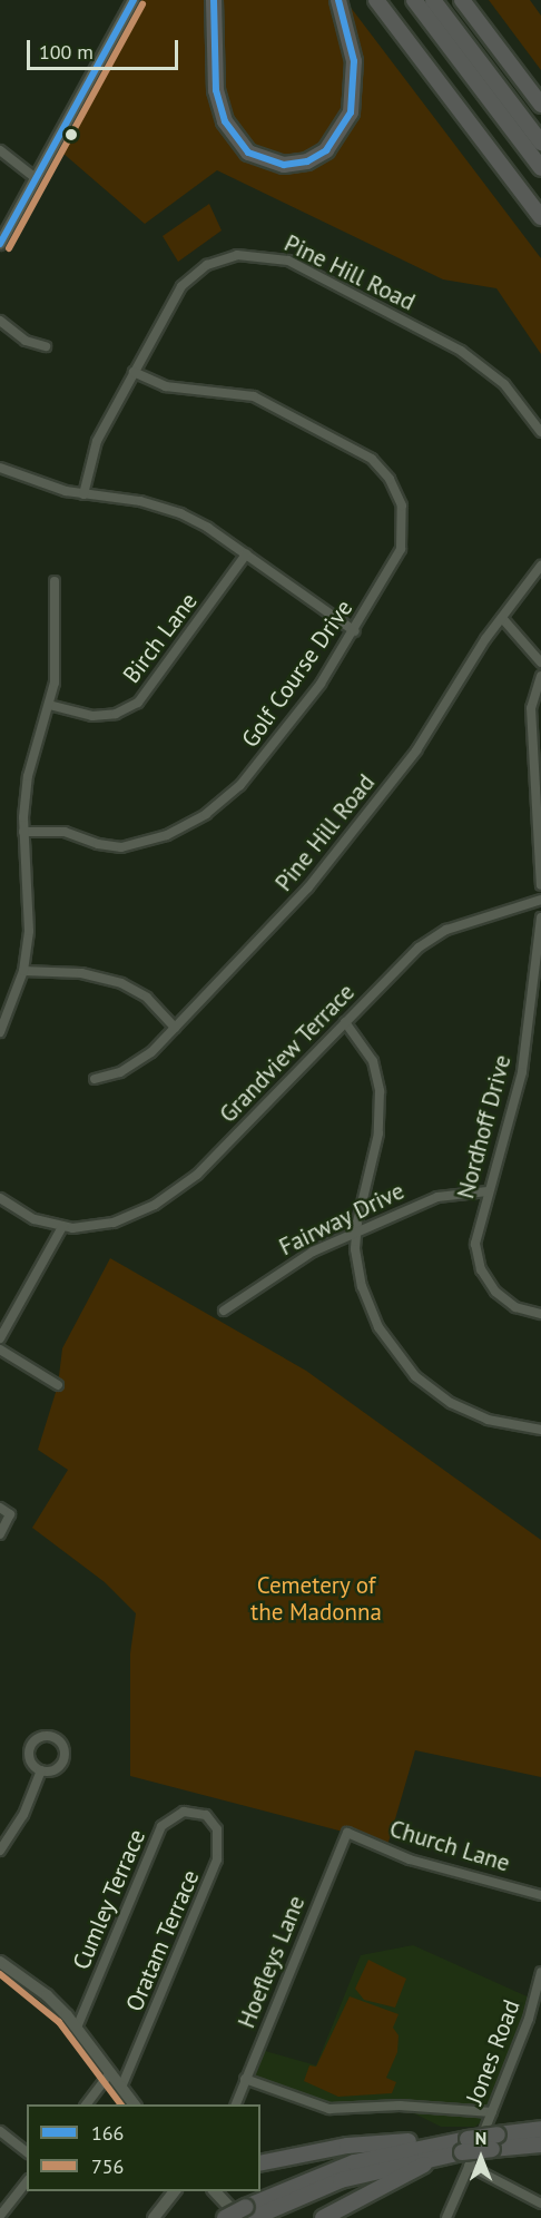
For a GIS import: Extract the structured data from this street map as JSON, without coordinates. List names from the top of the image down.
{
  "streets": {
    "street": [
      "Pine Hill Road",
      "Birch Lane",
      "Golf Course Drive",
      "Grandview Terrace",
      "Nordhoff Drive",
      "Fairway Drive",
      "Church Lane",
      "Cumley Terrace",
      "Oratam Terrace",
      "Hoefleys Lane",
      "Jones Road"
    ]
  },
  "crossings": [
    ["Pine Hill Road", "Golf Course Drive"],
    ["Nordhoff Drive", "Fairway Drive"],
    ["Church Lane", "Hoefleys Lane"],
    ["Cumley Terrace", "Oratam Terrace"]
  ],
  "parks": ["Cemetery of the Madonna"],
  "lines": ["transit line 166", "transit line 756"],
  "legend": ["166", "756"],
  "scale_bar": "100 m",
  "north": "top"
}
